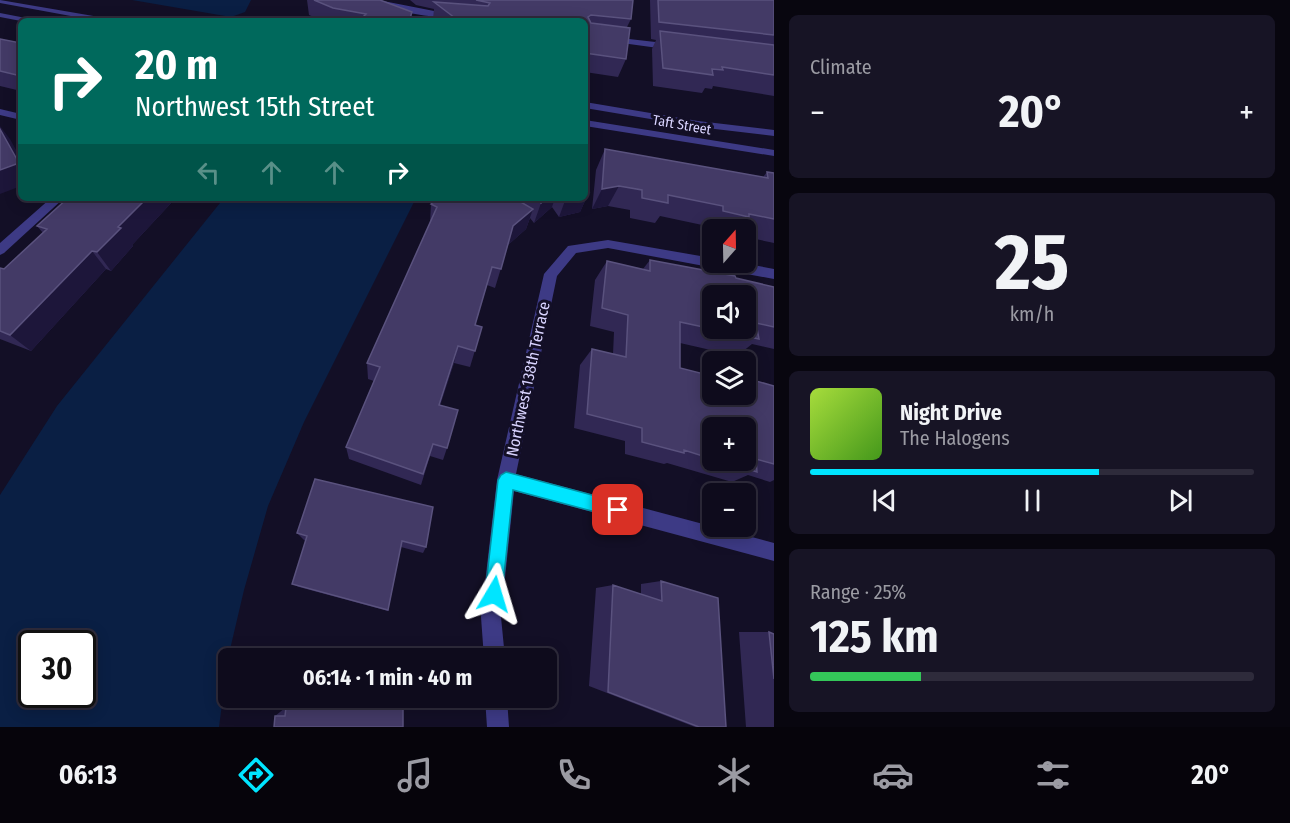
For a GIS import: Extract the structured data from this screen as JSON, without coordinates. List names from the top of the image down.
{
  "streets": {
    "street": ["Taft Street", "Northwest 138th Terrace"]
  },
  "north": "top",
  "page": {
    "tile": [
      "Climate",
      ["25", "km/h"],
      ["Range · 25%", "125 km"]
    ],
    "turn": ["20 m", "Northwest 15th Street"],
    "heat": ["−", "20°", "+"],
    "map_buttons": ["+", "−"],
    "song": ["Night Drive", "The Halogens"],
    "limit": "30",
    "trip": "06:14 · 1 min · 40 m",
    "tabs": ["06:13", "20°"]
  }
}
